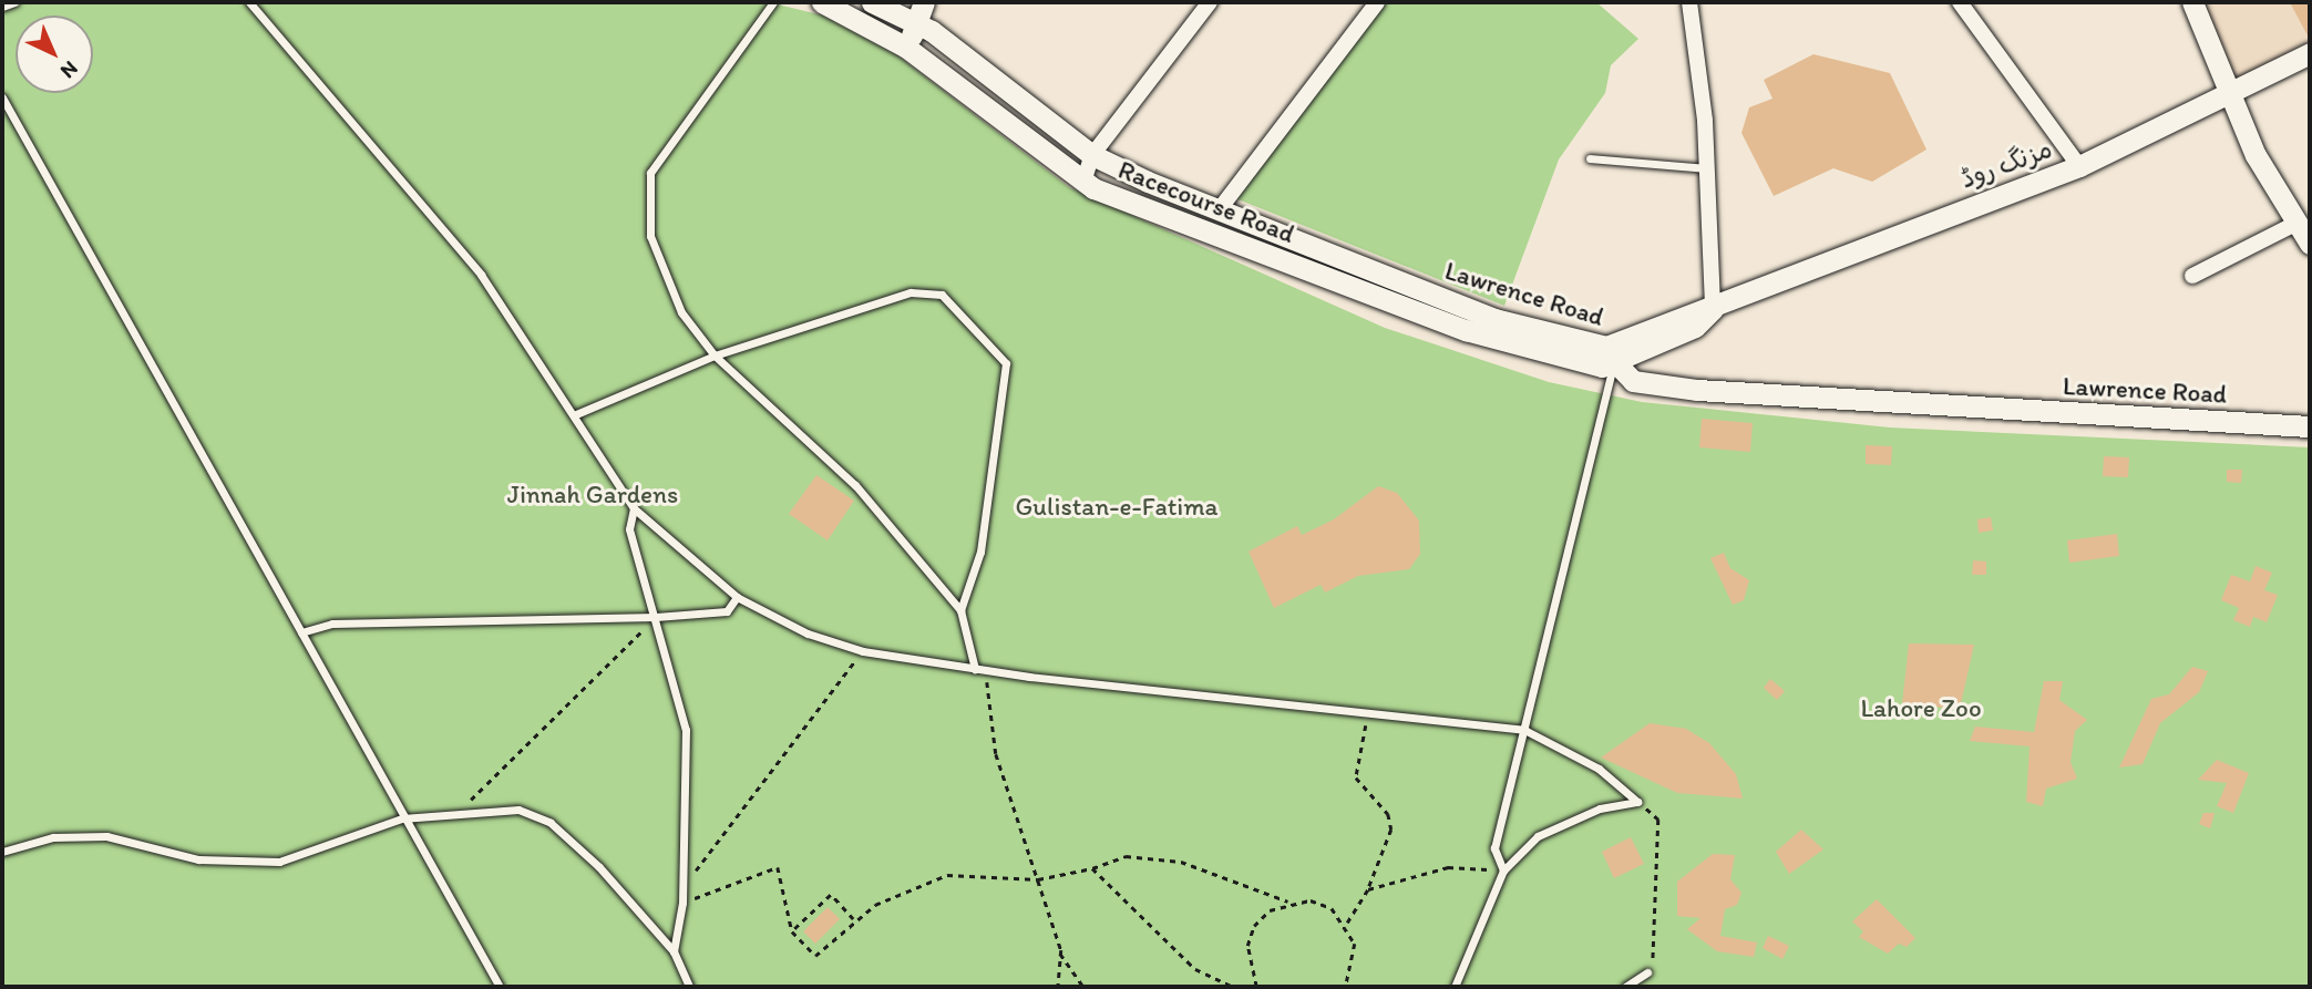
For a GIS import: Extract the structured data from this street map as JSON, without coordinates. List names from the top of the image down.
{
  "streets": {
    "main road": ["مزنگ روڈ", "Racecourse Road", "Lawrence Road"]
  },
  "crossings": [
    ["مزنگ روڈ", "Racecourse Road"],
    ["مزنگ روڈ", "Lawrence Road"],
    ["Racecourse Road", "Lawrence Road"]
  ],
  "parks": ["Jinnah Gardens", "Gulistan-e-Fatima", "Lahore Zoo"],
  "north": "bottom right"
}
